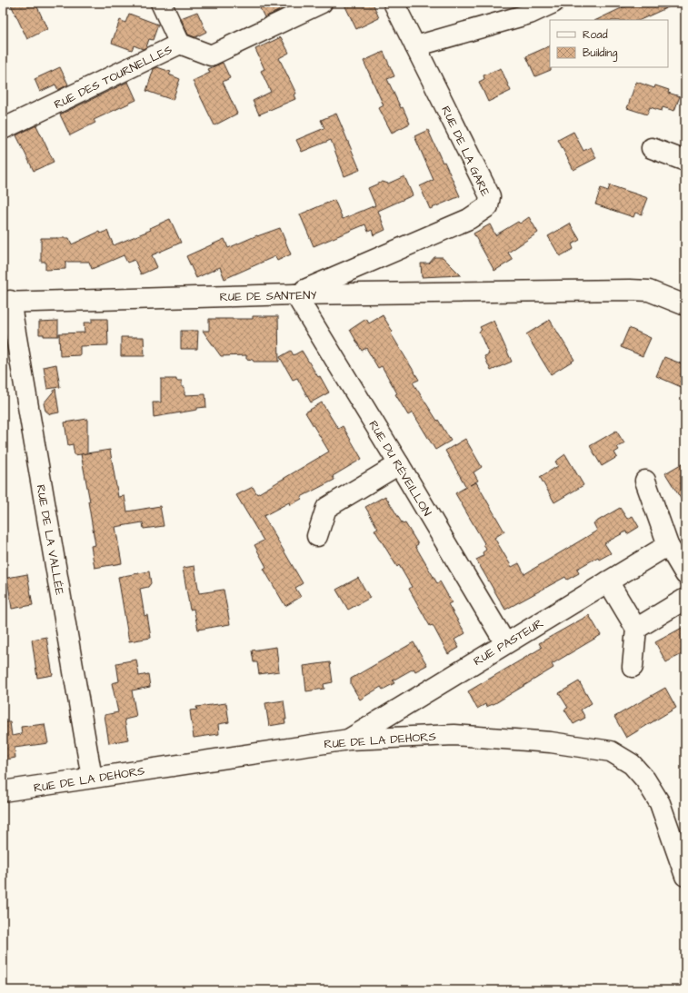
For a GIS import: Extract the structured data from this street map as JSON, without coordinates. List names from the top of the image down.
{
  "streets": {
    "street": [
      "RUE DES TOURNELLES",
      "RUE DE LA GARE",
      "RUE DE SANTENY",
      "RUE DU RÉVEILLON",
      "RUE DE LA VALLÉE",
      "RUE PASTEUR",
      "RUE DE LA DEHORS"
    ]
  },
  "crossings": [
    ["RUE DE LA GARE", "RUE DE SANTENY"],
    ["RUE DE LA GARE", "RUE DU RÉVEILLON"],
    ["RUE DE SANTENY", "RUE DU RÉVEILLON"],
    ["RUE DE SANTENY", "RUE DE LA VALLÉE"],
    ["RUE DU RÉVEILLON", "RUE PASTEUR"],
    ["RUE DE LA VALLÉE", "RUE DE LA DEHORS"],
    ["RUE PASTEUR", "RUE DE LA DEHORS"]
  ],
  "legend": ["Road", "Building"]
}
